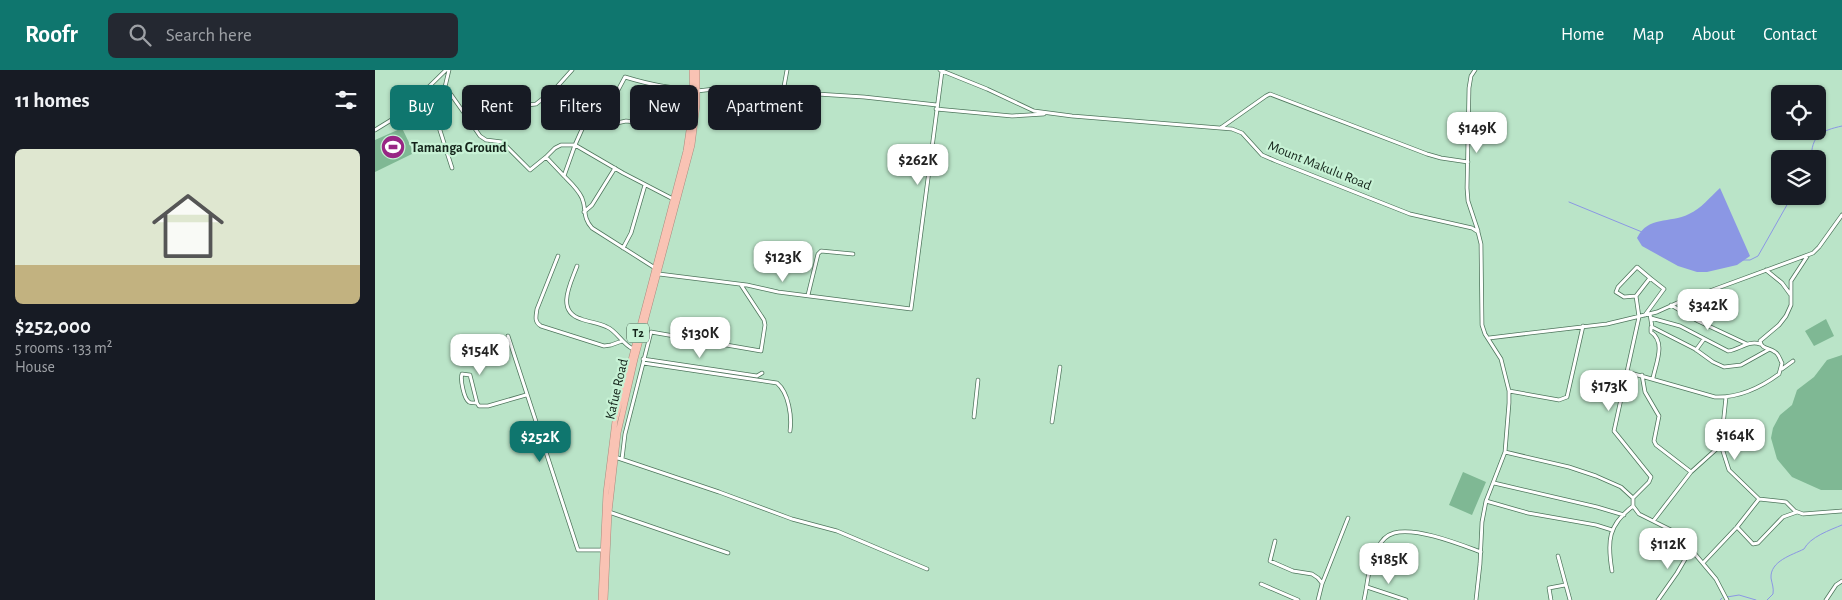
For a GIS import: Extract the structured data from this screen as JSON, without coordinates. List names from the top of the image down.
{
  "streets": {
    "highway": ["T2", "Kafue Road"],
    "street": ["Mount Makulu Road"]
  },
  "places": {
    "sports": ["Tamanga Ground"]
  },
  "page": {
    "header": "Roofr",
    "search": "Search here",
    "nav": [
      "Home",
      "Map",
      "About",
      "Contact"
    ],
    "heading": "11 homes",
    "chip": [
      "Buy",
      "Rent",
      "Filters",
      "New",
      "Apartment"
    ],
    "price": [
      "$149K",
      "$262K",
      "$123K",
      "$342K",
      "$130K",
      "$154K",
      "$173K",
      "$164K",
      "$252K",
      "$112K",
      "$185K"
    ],
    "list": [
      {
        "name": "$252,000",
        "note": "5 rooms · 133 m² · House"
      }
    ]
  }
}
